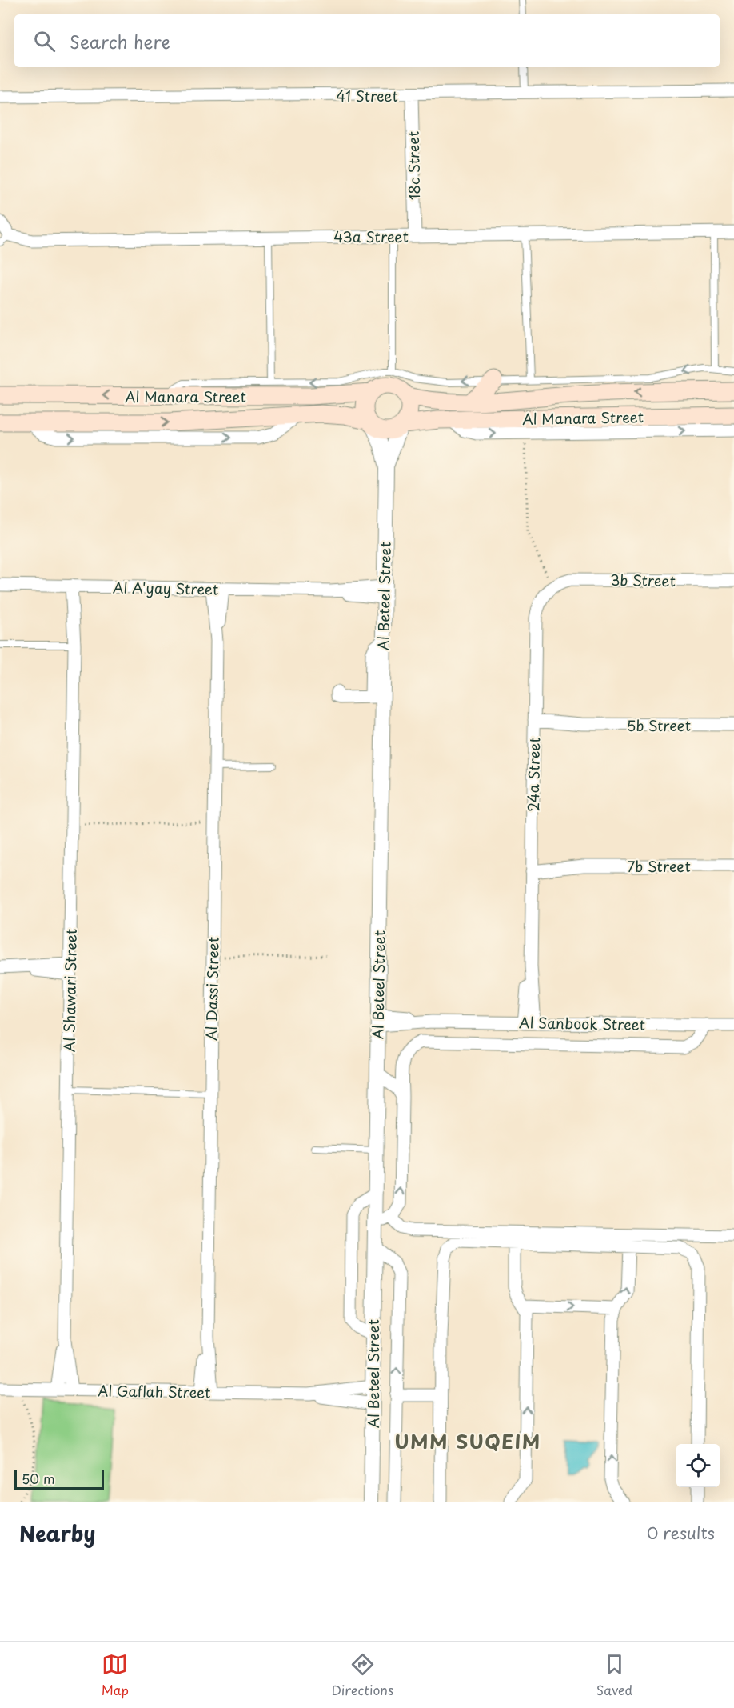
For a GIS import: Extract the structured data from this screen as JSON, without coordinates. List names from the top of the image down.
{
  "streets": {
    "main road": ["Al Manara Street"],
    "street": [
      "41 Street",
      "18c Street",
      "43a Street",
      "3b Street",
      "Al A'yay Street",
      "Al Beteel Street",
      "5b Street",
      "24a Street",
      "7b Street",
      "Al Dassi Street",
      "Al Shawari Street",
      "Al Sanbook Street",
      "Al Gaflah Street"
    ]
  },
  "crossings": [
    ["41 Street", "18c Street"],
    ["18c Street", "43a Street"],
    ["Al Manara Street", "Al Beteel Street"],
    ["3b Street", "24a Street"],
    ["Al A'yay Street", "Al Beteel Street"],
    ["Al A'yay Street", "Al Dassi Street"],
    ["Al A'yay Street", "Al Shawari Street"],
    ["Al Beteel Street", "Al Sanbook Street"],
    ["Al Beteel Street", "Al Gaflah Street"],
    ["5b Street", "24a Street"],
    ["24a Street", "7b Street"],
    ["24a Street", "Al Sanbook Street"],
    ["Al Dassi Street", "Al Gaflah Street"],
    ["Al Shawari Street", "Al Gaflah Street"]
  ],
  "districts": ["UMM SUQEIM"],
  "scale_bar": "50 m",
  "page": {
    "search": "Search here",
    "scale": "50 m",
    "heading": ["Nearby", "0 results"],
    "nav": ["Map", "Directions", "Saved"]
  }
}
